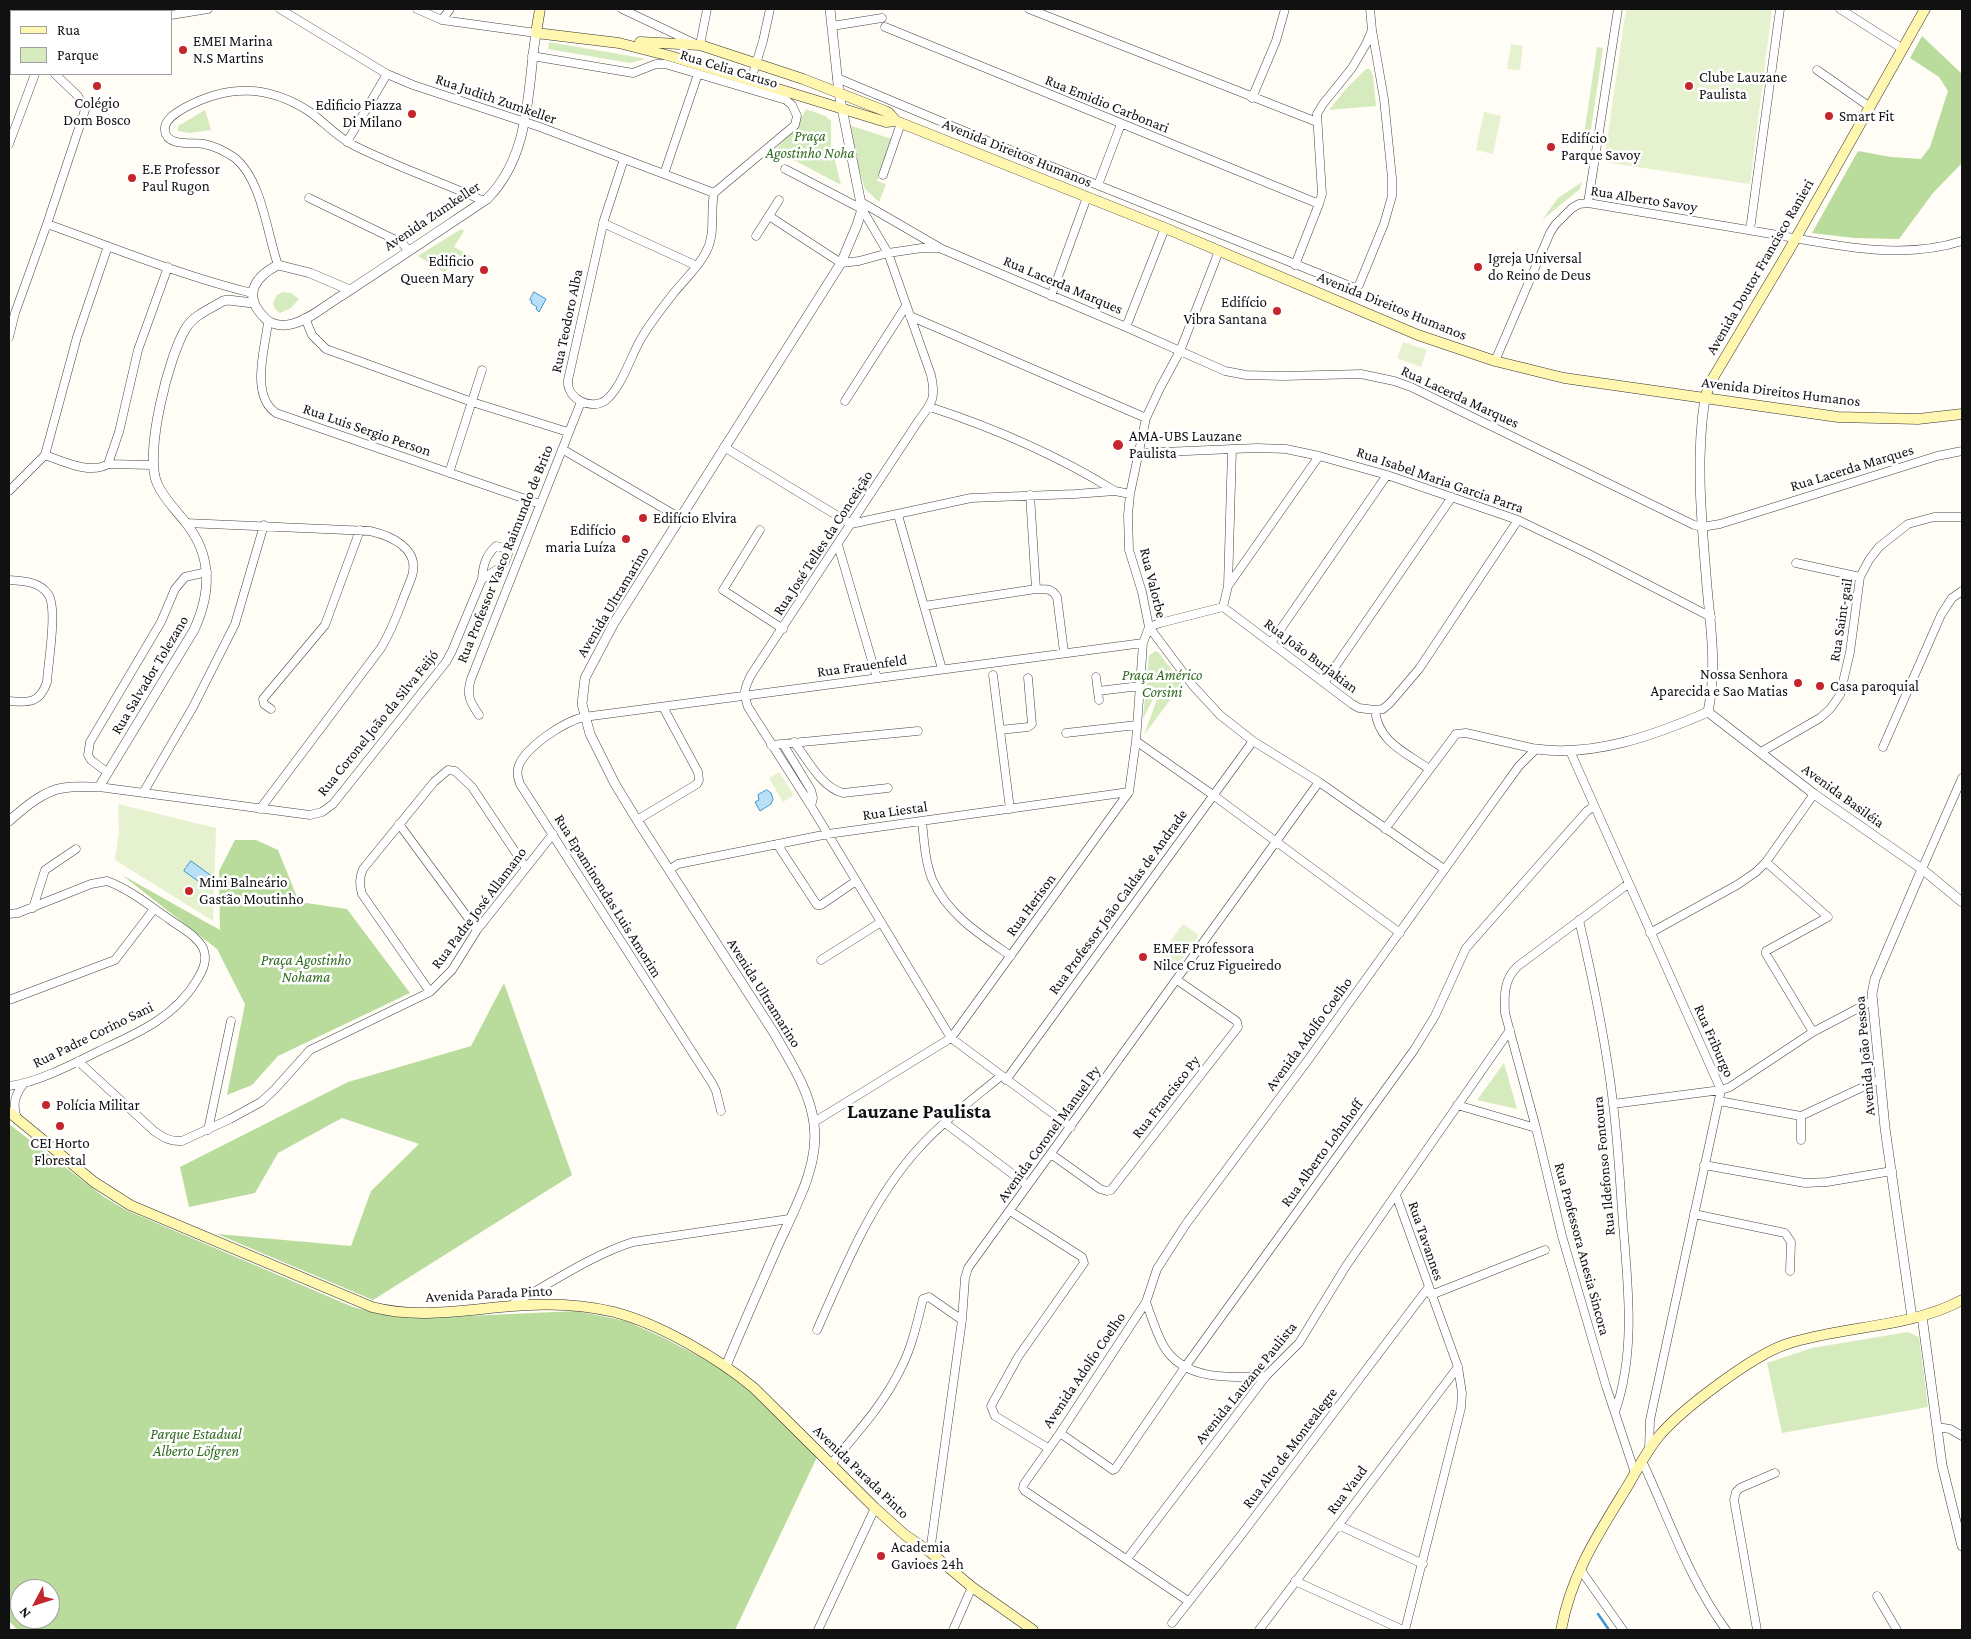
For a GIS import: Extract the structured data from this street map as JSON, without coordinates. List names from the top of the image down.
{
  "streets": {
    "main road": [
      "Avenida Direitos Humanos",
      "Avenida Zumkeller",
      "Avenida Doutor Francisco Ranieri",
      "Avenida Parada Pinto"
    ],
    "street": [
      "Rua Celia Caruso",
      "Rua Judith Zumkeller",
      "Rua Emidio Carbonari",
      "Rua Alberto Savoy",
      "Rua Lacerda Marques",
      "Rua Teodoro Alba",
      "Rua Luis Sergio Person",
      "Rua Isabel Maria Garcia Parra",
      "Rua José Telles da Conceição",
      "Rua Professor Vasco Raimundo de Brito",
      "Rua Valorbe",
      "Avenida Ultramarino",
      "Rua Saint-gail",
      "Rua João Burjakian",
      "Rua Frauenfeld",
      "Rua Salvador Tolezano",
      "Rua Coronel João da Silva Feijó",
      "Avenida Basiléia",
      "Rua Liestal",
      "Rua Epaminondas Luis Amorim",
      "Rua Professor João Caldas de Andrade",
      "Rua Herison",
      "Rua Padre José Allamano",
      "Avenida Adolfo Coelho",
      "Rua Padre Corino Sani",
      "Rua Friburgo",
      "Avenida João Pessoa",
      "Rua Francisco Py",
      "Avenida Coronel Manuel Py",
      "Rua Alberto Lohnhoff",
      "Rua Ildefonso Fontoura",
      "Rua Tavannes",
      "Rua Professora Anesia Sincora",
      "Avenida Lauzane Paulista",
      "Rua Alto de Montealegre",
      "Rua Vaud"
    ]
  },
  "crossings": [
    ["Rua Celia Caruso", "Rua Judith Zumkeller"],
    ["Rua Celia Caruso", "Avenida Zumkeller"],
    ["Rua Judith Zumkeller", "Avenida Zumkeller"],
    ["Rua Judith Zumkeller", "Rua Teodoro Alba"],
    ["Avenida Direitos Humanos", "Rua Alberto Savoy"],
    ["Avenida Direitos Humanos", "Avenida Zumkeller"],
    ["Avenida Direitos Humanos", "Avenida Doutor Francisco Ranieri"],
    ["Avenida Direitos Humanos", "Rua Valorbe"],
    ["Rua Alberto Savoy", "Avenida Doutor Francisco Ranieri"],
    ["Avenida Zumkeller", "Rua Luis Sergio Person"],
    ["Avenida Doutor Francisco Ranieri", "Rua Lacerda Marques"],
    ["Avenida Doutor Francisco Ranieri", "Rua Isabel Maria Garcia Parra"],
    ["Avenida Doutor Francisco Ranieri", "Avenida Basiléia"],
    ["Rua Lacerda Marques", "Rua Valorbe"],
    ["Rua Lacerda Marques", "Avenida Ultramarino"],
    ["Rua Teodoro Alba", "Rua Professor Vasco Raimundo de Brito"],
    ["Rua Luis Sergio Person", "Rua Professor Vasco Raimundo de Brito"],
    ["Rua Isabel Maria Garcia Parra", "Rua Valorbe"],
    ["Rua José Telles da Conceição", "Rua Frauenfeld"],
    ["Rua Valorbe", "Rua Professor João Caldas de Andrade"],
    ["Rua Valorbe", "Rua Herison"],
    ["Rua Valorbe", "Avenida Adolfo Coelho"],
    ["Rua Valorbe", "Avenida Coronel Manuel Py"],
    ["Avenida Ultramarino", "Rua Frauenfeld"],
    ["Avenida Ultramarino", "Rua Liestal"],
    ["Avenida Ultramarino", "Rua Epaminondas Luis Amorim"],
    ["Avenida Ultramarino", "Rua Herison"],
    ["Avenida Ultramarino", "Avenida Parada Pinto"],
    ["Rua Saint-gail", "Avenida Basiléia"],
    ["Rua Frauenfeld", "Rua Epaminondas Luis Amorim"],
    ["Rua Frauenfeld", "Rua Herison"],
    ["Rua Salvador Tolezano", "Rua Coronel João da Silva Feijó"],
    ["Avenida Basiléia", "Avenida João Pessoa"],
    ["Rua Liestal", "Rua Herison"],
    ["Rua Epaminondas Luis Amorim", "Rua Padre José Allamano"],
    ["Rua Padre José Allamano", "Rua Padre Corino Sani"],
    ["Avenida Adolfo Coelho", "Rua Alberto Lohnhoff"],
    ["Avenida Adolfo Coelho", "Avenida Lauzane Paulista"],
    ["Rua Padre Corino Sani", "Avenida Parada Pinto"],
    ["Rua Friburgo", "Rua Alberto Lohnhoff"],
    ["Rua Francisco Py", "Avenida Coronel Manuel Py"],
    ["Avenida Coronel Manuel Py", "Avenida Parada Pinto"],
    ["Rua Ildefonso Fontoura", "Rua Professora Anesia Sincora"],
    ["Rua Tavannes", "Rua Professora Anesia Sincora"],
    ["Rua Tavannes", "Avenida Lauzane Paulista"],
    ["Rua Tavannes", "Rua Alto de Montealegre"],
    ["Rua Tavannes", "Rua Vaud"]
  ],
  "districts": ["Lauzane Paulista"],
  "parks": [
    "Praça Agostinho Noha",
    "Praça Américo Corsini",
    "Praça Agostinho Nohama",
    "Parque Estadual Alberto Löfgren"
  ],
  "places": [
    "EMEI Marina N.S Martins",
    "Colégio Dom Bosco",
    "Clube Lauzane Paulista",
    "Edificio Piazza Di Milano",
    "Smart Fit",
    "Edifício Parque Savoy",
    "E.E Professor Paul Rugon",
    "Igreja Universal do Reino de Deus",
    "Edificio Queen Mary",
    "Edifício Vibra Santana",
    "AMA-UBS Lauzane Paulista",
    "Edifício Elvira",
    "Edifício maria Luíza",
    "Nossa Senhora Aparecida e Sao Matias",
    "Casa paroquial",
    "Mini Balneário Gastão Moutinho",
    "EMEF Professora Nilce Cruz Figueiredo",
    "Polícia Militar",
    "CEI Horto Florestal",
    "Academia Gavioes 24h"
  ],
  "legend": ["Rua", "Parque"],
  "north": "bottom left"
}
